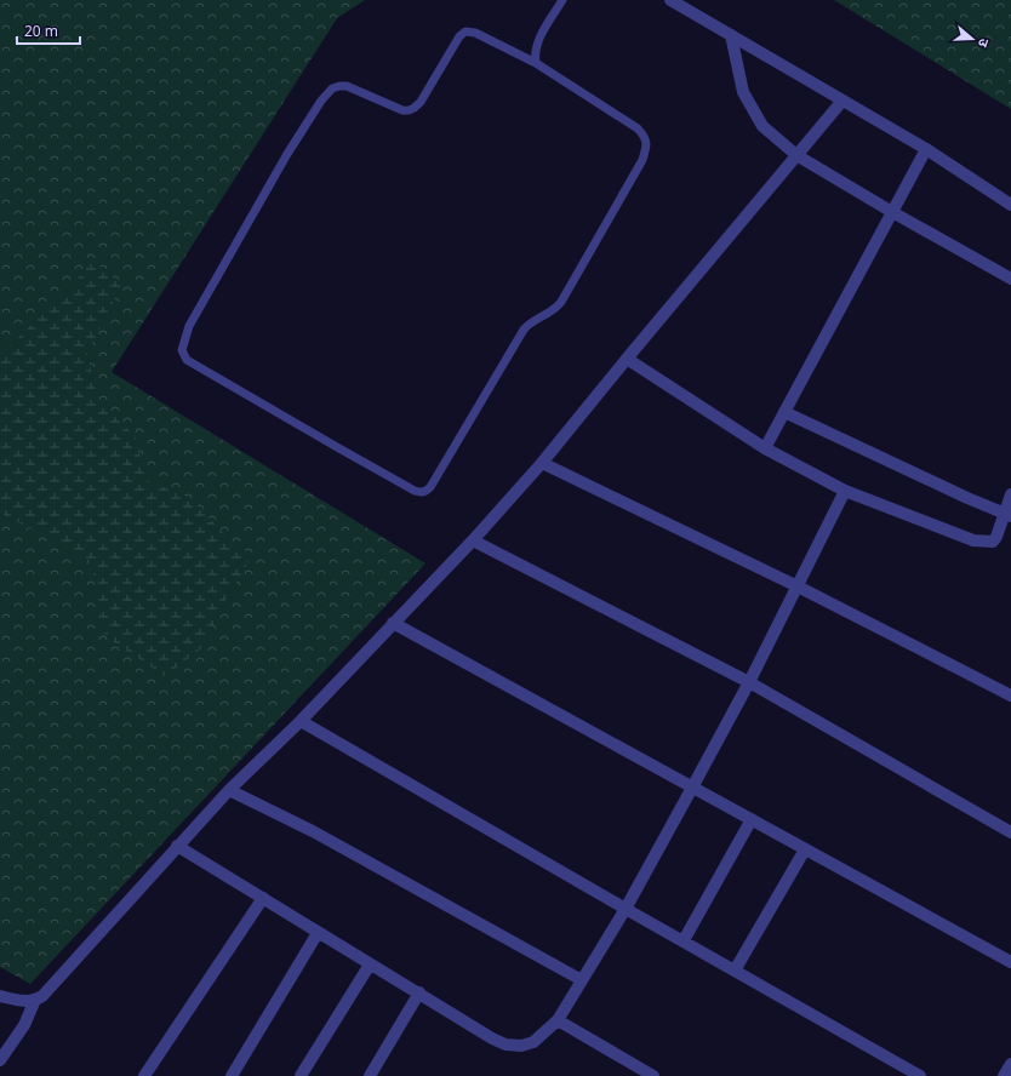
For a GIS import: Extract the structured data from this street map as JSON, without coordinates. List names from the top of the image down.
{
  "scale_bar": "20 m",
  "north": "right"
}
